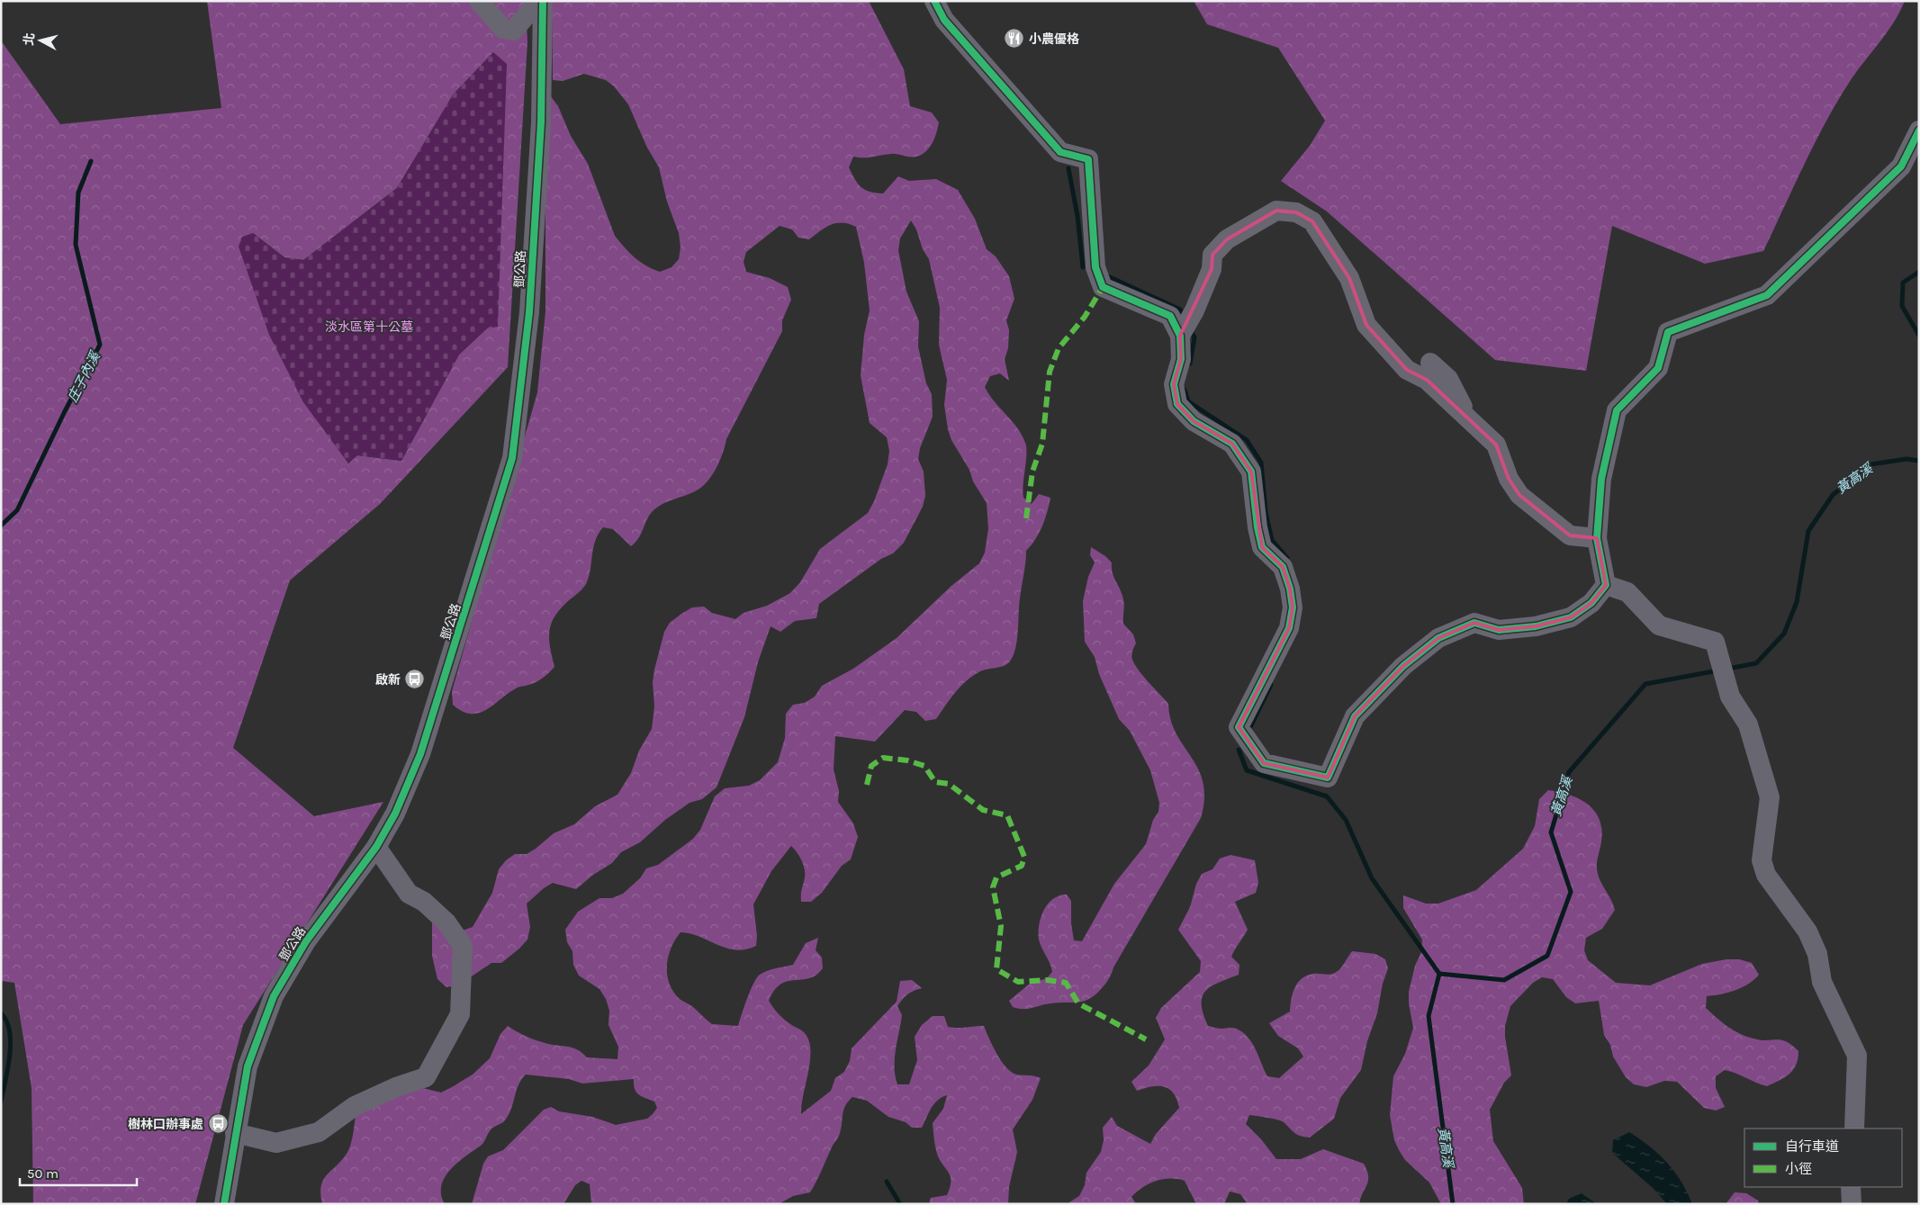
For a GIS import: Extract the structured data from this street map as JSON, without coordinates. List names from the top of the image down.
{
  "streets": {
    "street": ["鄧公路"]
  },
  "water": ["庄子內溪", "黃高溪"],
  "parks": ["淡水區第十公墓"],
  "places": {
    "restaurant": ["小農優格"],
    "bus stop": ["啟新", "樹林口辦事處"]
  },
  "legend": ["自行車道", "小徑"],
  "scale_bar": "50 m",
  "north": "left"
}
